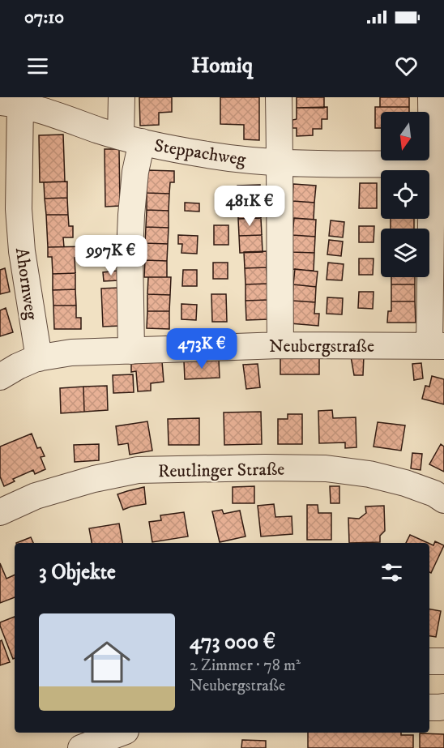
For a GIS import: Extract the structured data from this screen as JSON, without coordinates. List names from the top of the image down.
{
  "streets": {
    "street": [
      "Steppachweg",
      "Ahornweg",
      "Neubergstraße",
      "Reutlinger Straße"
    ]
  },
  "crossings": [
    ["Steppachweg", "Ahornweg"],
    ["Ahornweg", "Neubergstraße"]
  ],
  "north": "bottom",
  "page": {
    "status": "07:10",
    "header": "Homiq",
    "price": ["481K €", "997K €", "473K €"],
    "heading": "3 Objekte",
    "list": [
      {
        "name": "473 000 €",
        "note": "2 Zimmer · 78 m² · Neubergstraße"
      }
    ]
  }
}
